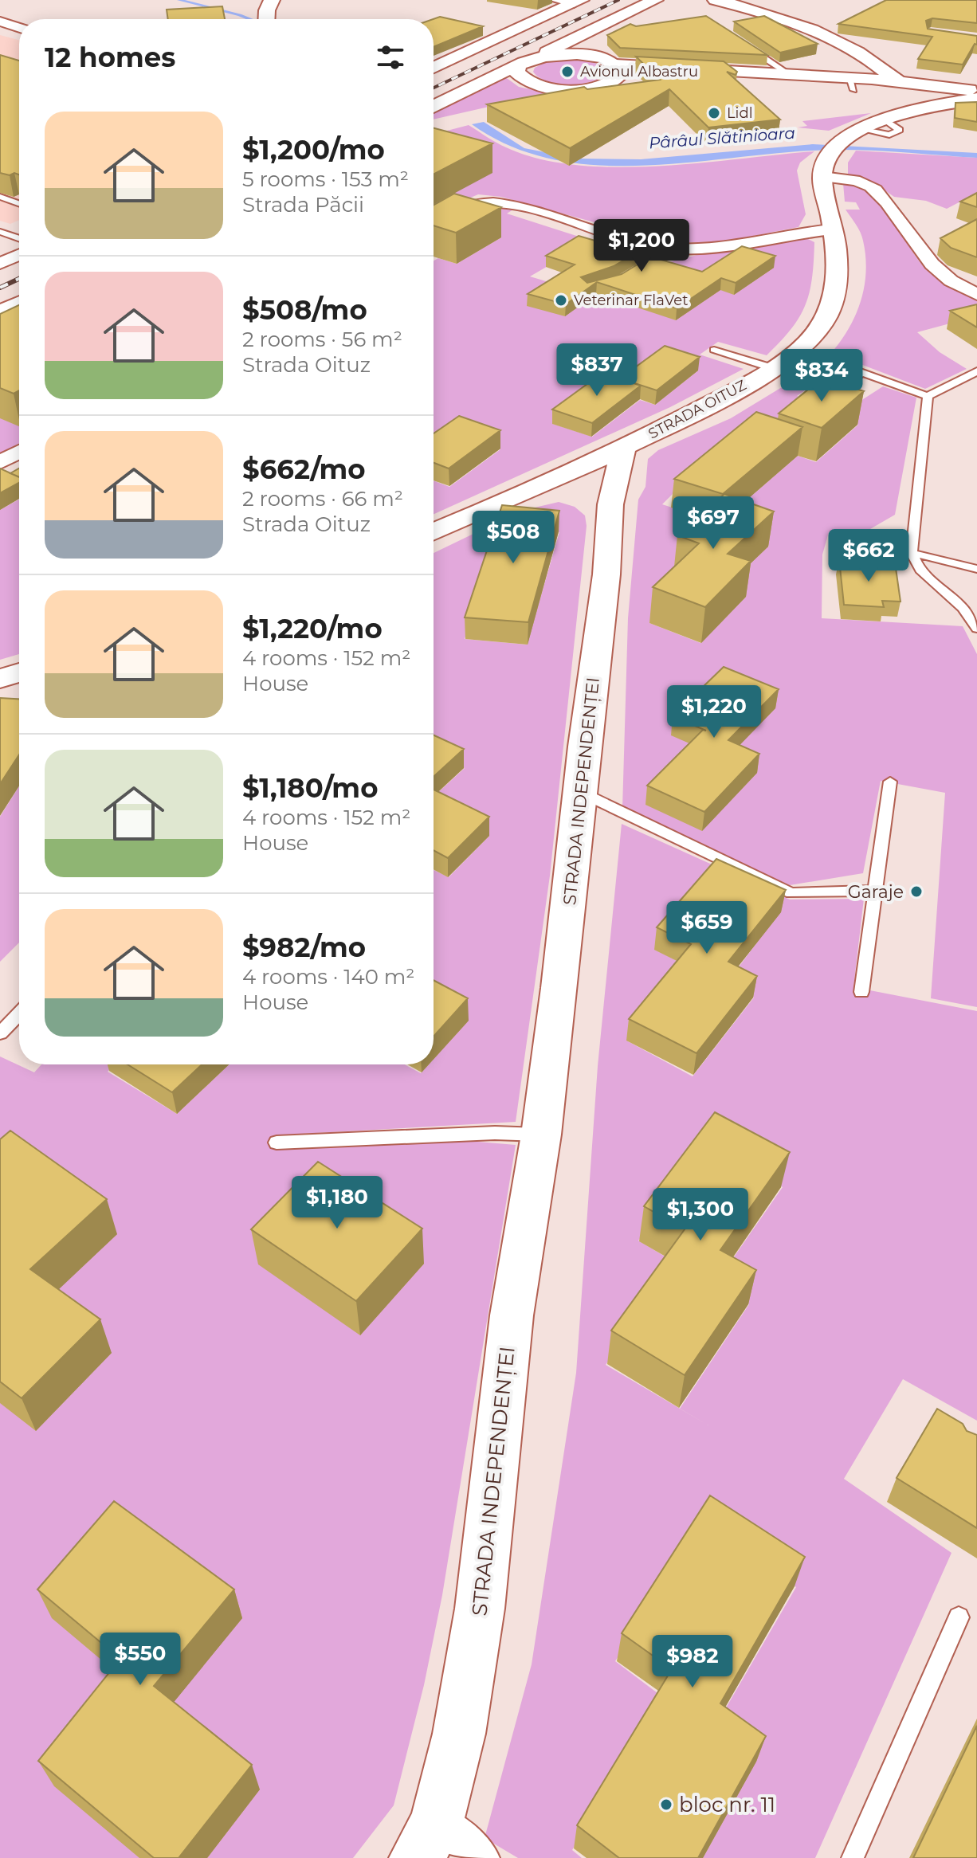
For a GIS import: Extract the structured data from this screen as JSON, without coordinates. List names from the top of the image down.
{
  "streets": {
    "main road": ["STRADA OITUZ", "STRADA INDEPENDENȚEI"]
  },
  "crossings": [
    ["STRADA OITUZ", "STRADA INDEPENDENȚEI"]
  ],
  "water": ["Pârâul Slătinioara"],
  "places": [
    "Avionul Albastru",
    "Lidl",
    "Veterinar FlaVet",
    "Garaje",
    "bloc nr. 11"
  ],
  "page": {
    "heading": "12 homes",
    "list": [
      {
        "name": "$1,200/mo",
        "note": "5 rooms · 153 m² · Strada Păcii"
      },
      {
        "name": "$508/mo",
        "note": "2 rooms · 56 m² · Strada Oituz"
      },
      {
        "name": "$662/mo",
        "note": "2 rooms · 66 m² · Strada Oituz"
      },
      {
        "name": "$1,220/mo",
        "note": "4 rooms · 152 m² · House"
      },
      {
        "name": "$1,180/mo",
        "note": "4 rooms · 152 m² · House"
      },
      {
        "name": "$982/mo",
        "note": "4 rooms · 140 m² · House"
      }
    ],
    "price": [
      "$1,200",
      "$837",
      "$834",
      "$697",
      "$508",
      "$662",
      "$1,220",
      "$659",
      "$1,180",
      "$1,300",
      "$550",
      "$982"
    ]
  }
}
